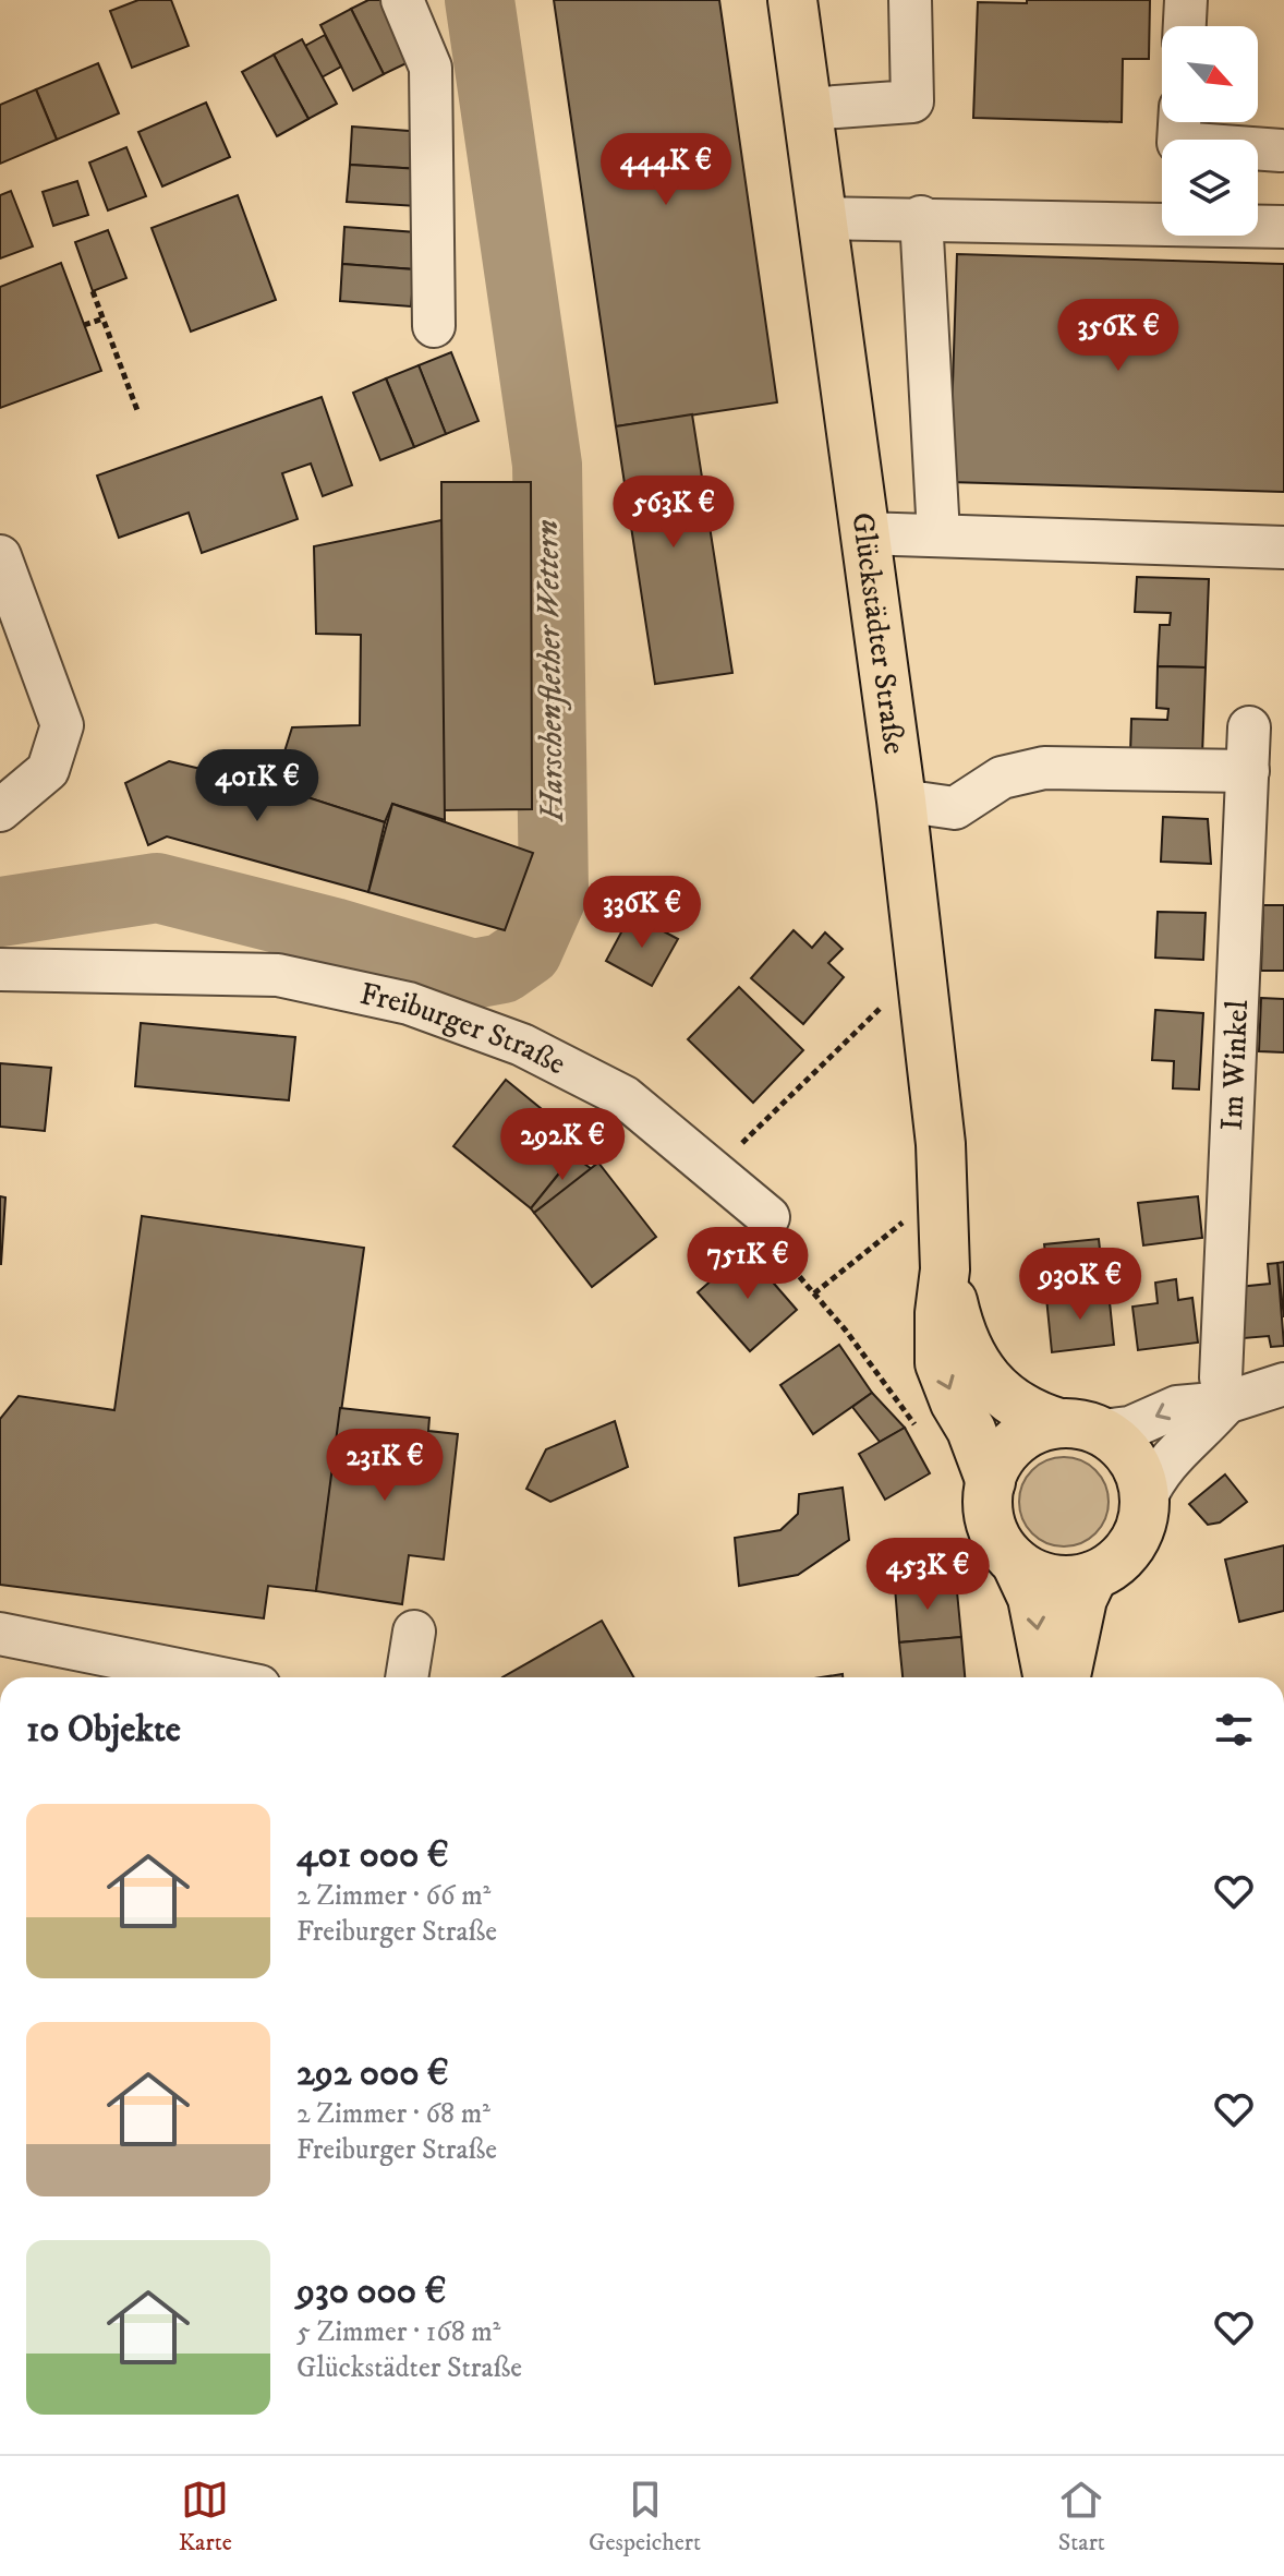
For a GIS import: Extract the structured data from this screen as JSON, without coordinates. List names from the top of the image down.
{
  "streets": {
    "main road": ["Glückstädter Straße"],
    "street": ["Freiburger Straße", "Im Winkel"]
  },
  "water": ["Harschenflether Wettern"],
  "north": "bottom right",
  "page": {
    "price": [
      "444K €",
      "356K €",
      "563K €",
      "401K €",
      "336K €",
      "292K €",
      "751K €",
      "930K €",
      "231K €",
      "453K €"
    ],
    "heading": "10 Objekte",
    "list": [
      {
        "name": "401 000 €",
        "note": "2 Zimmer · 66 m² · Freiburger Straße"
      },
      {
        "name": "292 000 €",
        "note": "2 Zimmer · 68 m² · Freiburger Straße"
      },
      {
        "name": "930 000 €",
        "note": "5 Zimmer · 168 m² · Glückstädter Straße"
      }
    ],
    "tabs": ["Karte", "Gespeichert", "Start"]
  }
}
